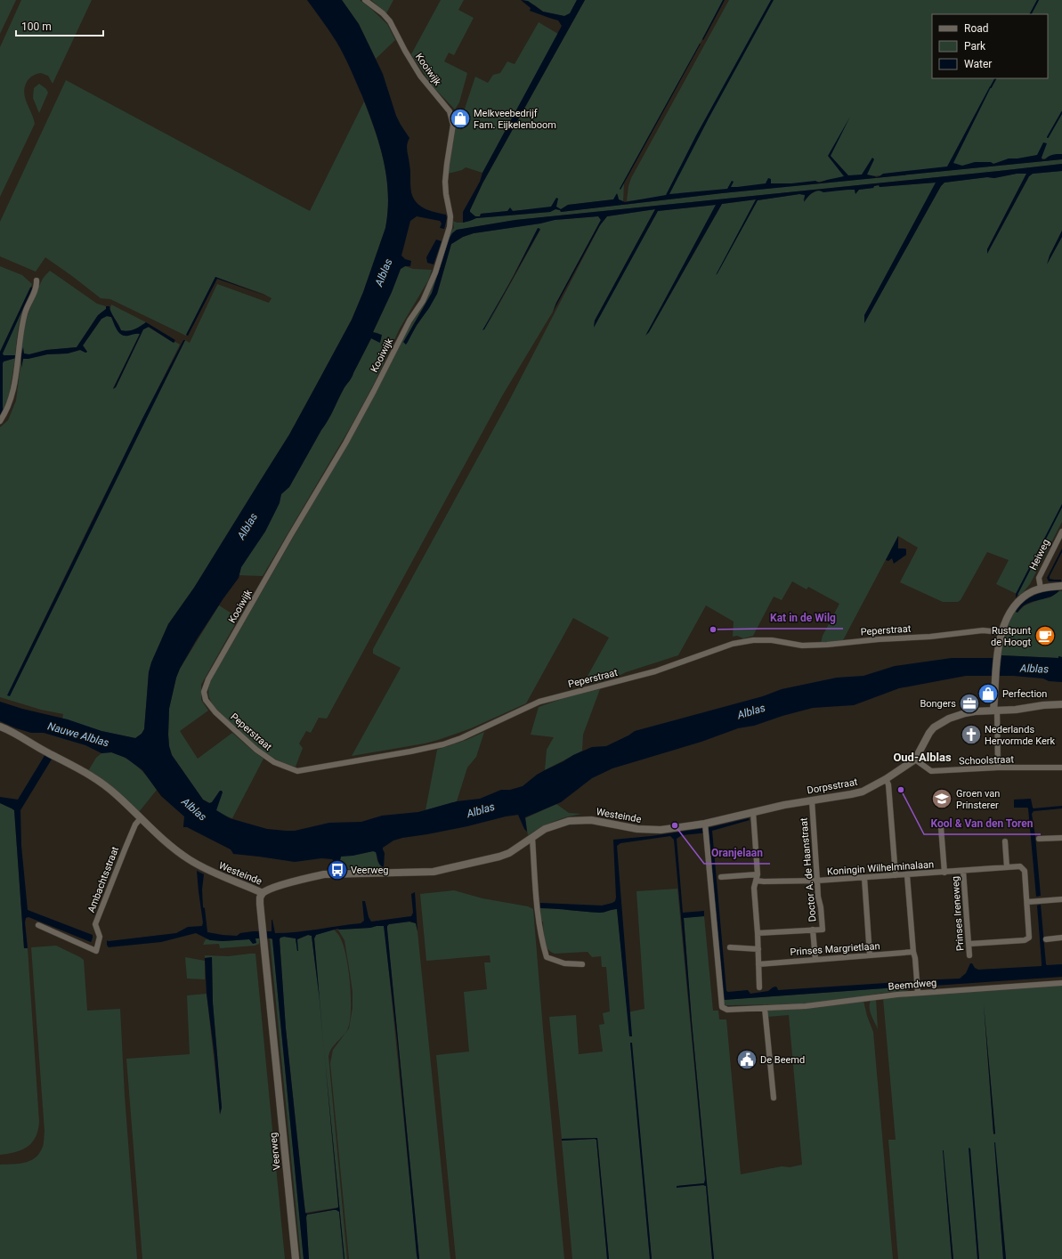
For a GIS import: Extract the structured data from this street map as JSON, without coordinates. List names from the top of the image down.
{
  "streets": {
    "street": [
      "Kooiwijk",
      "Heiweg",
      "Peperstraat",
      "Schoolstraat",
      "Dorpsstraat",
      "Westeinde",
      "Koningin Wilhelminalaan",
      "Doctor A. de Haanstraat",
      "Ambachtsstraat",
      "Prinses Ireneweg",
      "Prinses Margrietlaan",
      "Beemdweg",
      "Veerweg"
    ]
  },
  "crossings": [
    ["Kooiwijk", "Peperstraat"],
    ["Schoolstraat", "Dorpsstraat"],
    ["Dorpsstraat", "Westeinde"],
    ["Dorpsstraat", "Doctor A. de Haanstraat"],
    ["Dorpsstraat", "Beemdweg"],
    ["Westeinde", "Ambachtsstraat"],
    ["Westeinde", "Beemdweg"],
    ["Westeinde", "Veerweg"],
    ["Koningin Wilhelminalaan", "Doctor A. de Haanstraat"],
    ["Koningin Wilhelminalaan", "Prinses Ireneweg"]
  ],
  "districts": ["Oud-Alblas"],
  "water": ["Alblas", "Nauwe Alblas"],
  "places": {
    "shop": ["Melkveebedrijf Fam. Eijkelenboom", "Perfection"],
    "other": ["Kat in de Wilg", "Kool & Van den Toren", "Oranjelaan"],
    "cafe": ["Rustpunt de Hoogt"],
    "office": ["Bongers"],
    "church": ["Nederlands Hervormde Kerk"],
    "school or university": ["Groen van Prinsterer"],
    "bus stop": ["Veerweg"],
    "public building": ["De Beemd"]
  },
  "legend": ["Road", "Park", "Water"],
  "scale_bar": "100 m"
}
